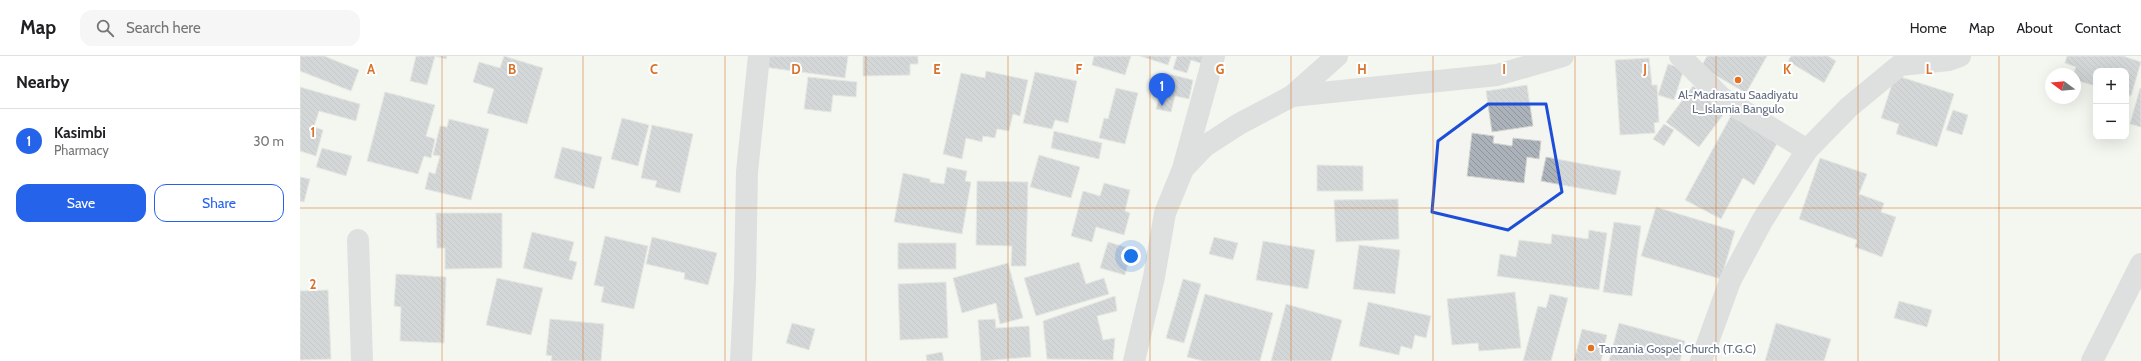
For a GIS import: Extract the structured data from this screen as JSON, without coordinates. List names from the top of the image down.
{
  "places": ["Al-Madrasatu Saadiyatu L_Islamia Bangulo", "Tanzania Gospel Church (T.G.C)"],
  "north": "left",
  "page": {
    "header": "Map",
    "search": "Search here",
    "nav": [
      "Home",
      "Map",
      "About",
      "Contact"
    ],
    "heading": "Nearby",
    "map_buttons": ["+", "−"],
    "pins": "1",
    "list": [
      {
        "mark": "1",
        "name": "Kasimbi",
        "note": "Pharmacy",
        "value": "30 m"
      }
    ],
    "buttons": ["Save", "Share"]
  },
  "grid": {
    "columns": [
      "A",
      "B",
      "C",
      "D",
      "E",
      "F",
      "G",
      "H",
      "I",
      "J",
      "K",
      "L"
    ],
    "rows": ["1", "2"]
  }
}
